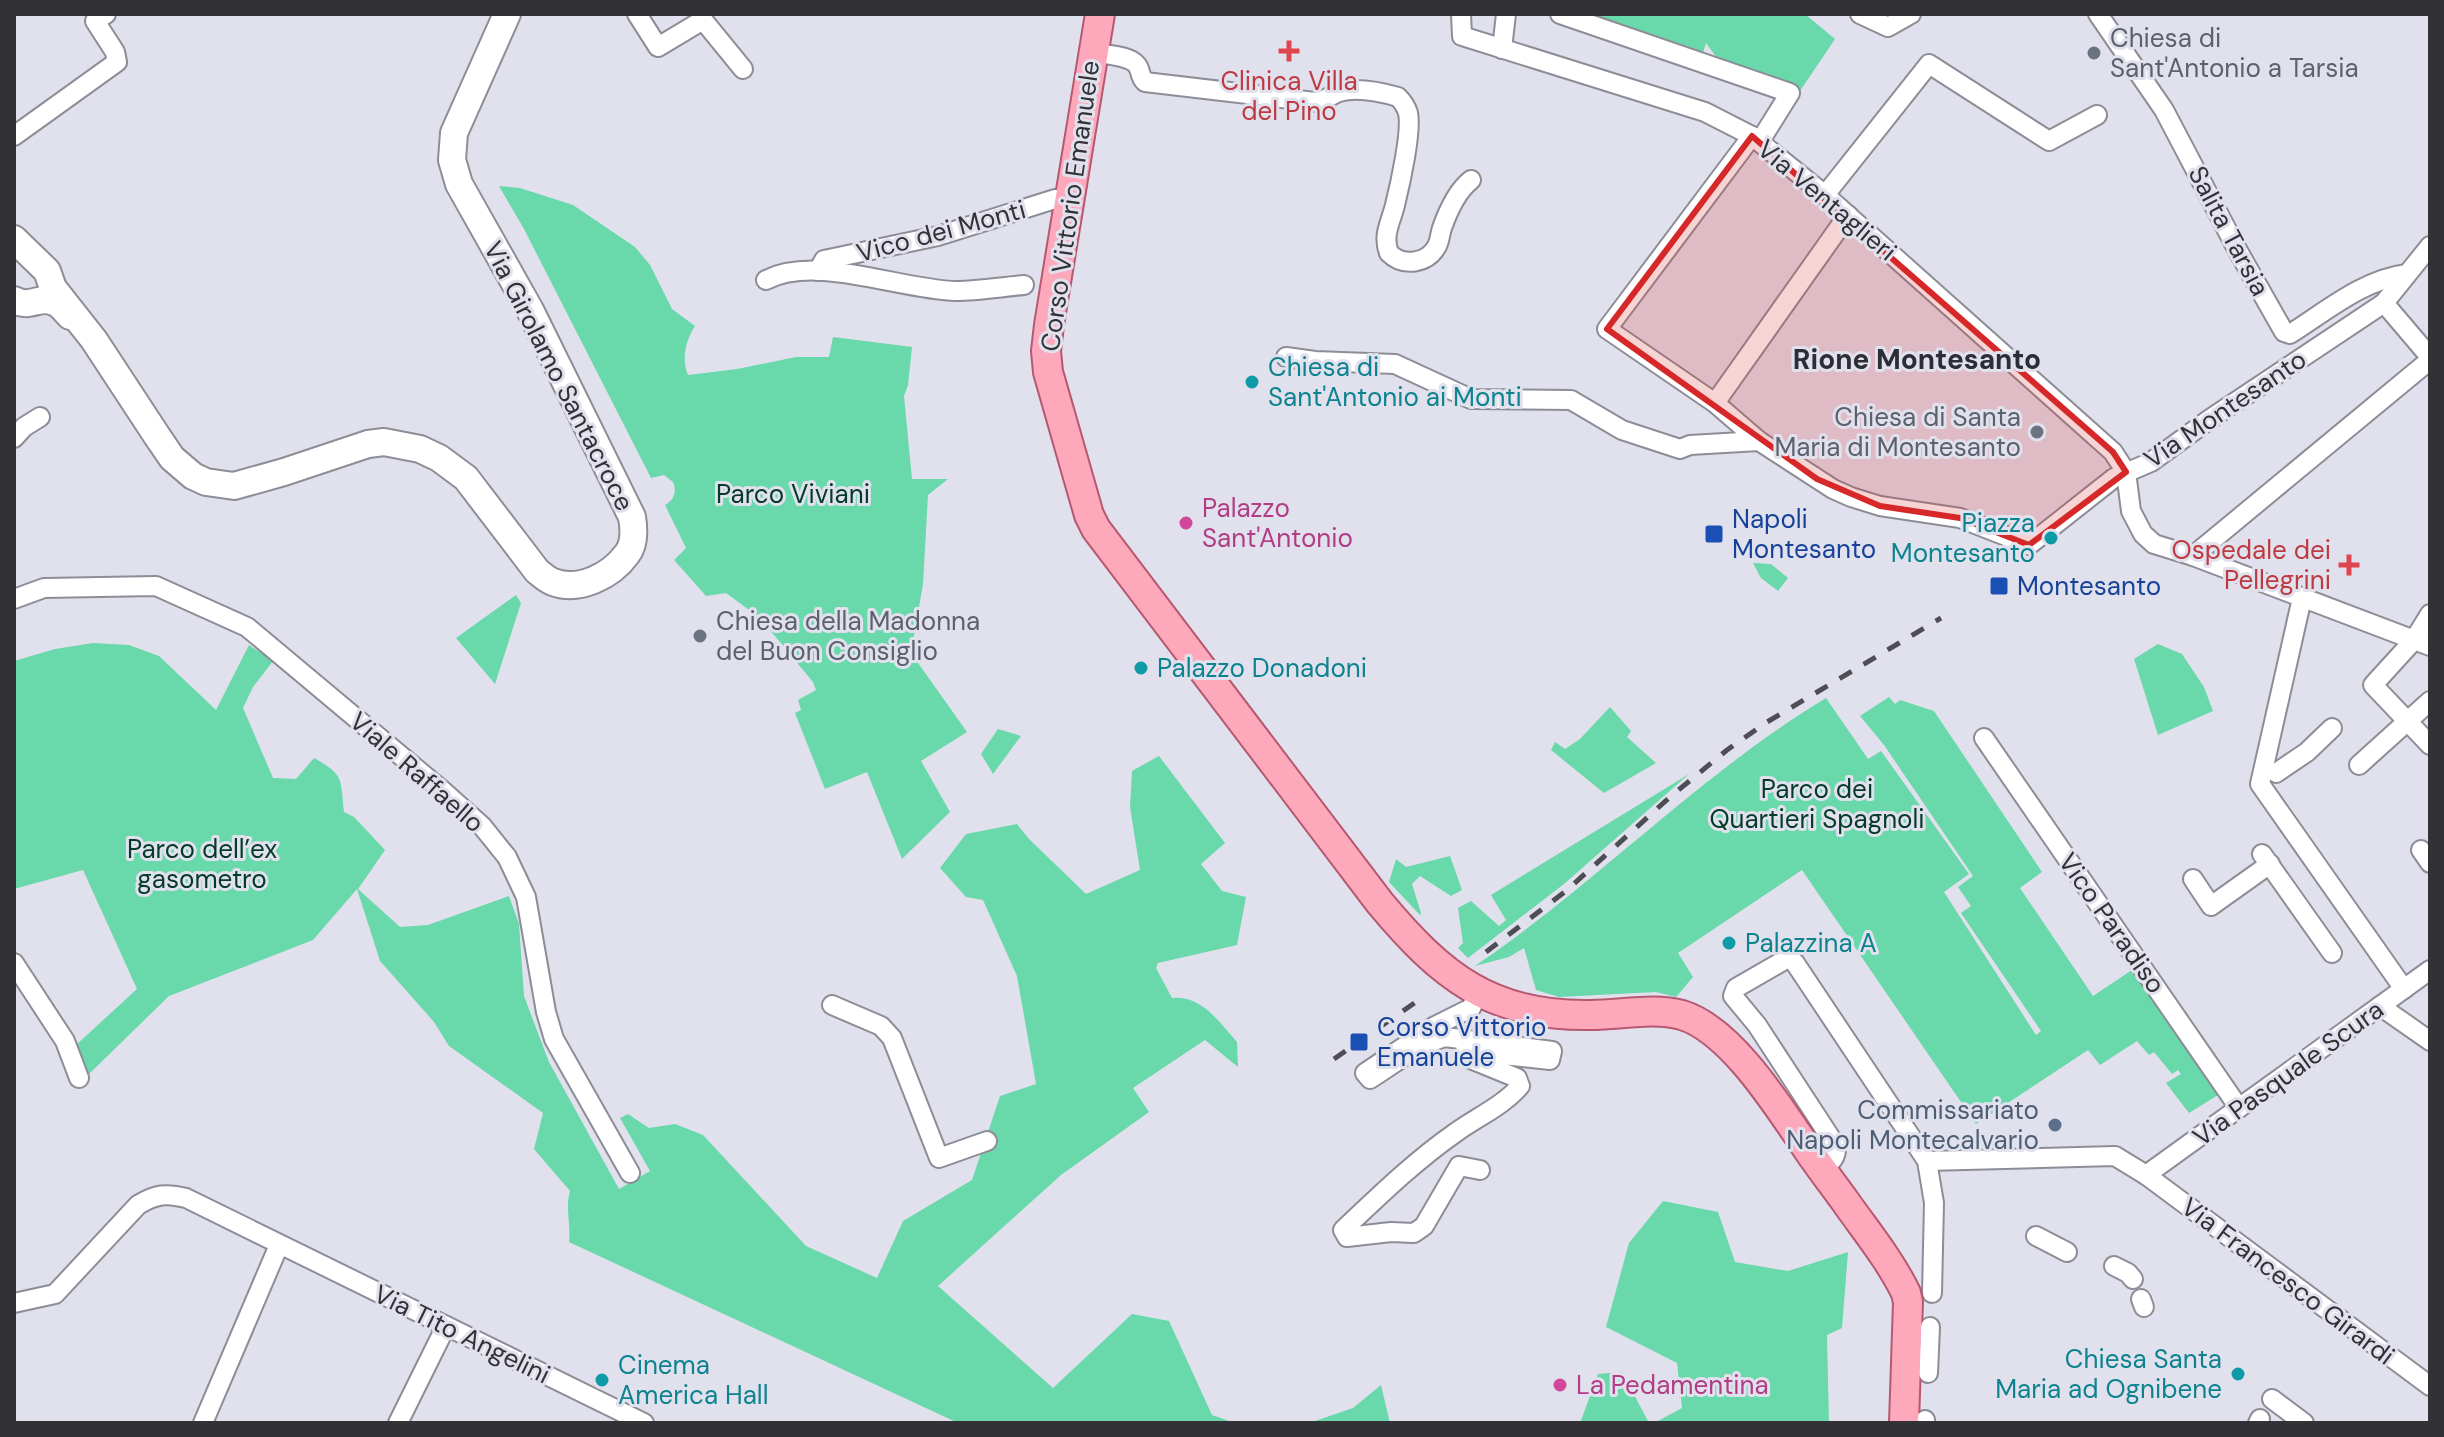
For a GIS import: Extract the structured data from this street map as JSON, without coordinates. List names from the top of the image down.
{
  "streets": {
    "main road": ["Corso Vittorio Emanuele"],
    "street": [
      "Via Ventaglieri",
      "Vico dei Monti",
      "Salita Tarsia",
      "Via Girolamo Santacroce",
      "Via Montesanto",
      "Viale Raffaello",
      "Vico Paradiso",
      "Via Pasquale Scura",
      "Via Francesco Girardi",
      "Via Tito Angelini"
    ]
  },
  "crossings": [
    ["Via Ventaglieri", "Via Montesanto"],
    ["Corso Vittorio Emanuele", "Vico dei Monti"],
    ["Salita Tarsia", "Via Montesanto"],
    ["Vico Paradiso", "Via Pasquale Scura"],
    ["Via Pasquale Scura", "Via Francesco Girardi"]
  ],
  "districts": ["Rione Montesanto"],
  "parks": ["Parco Viviani", "Parco dei Quartieri Spagnoli", "Parco dell’ex gasometro"],
  "places": {
    "health": ["Clinica Villa del Pino", "Ospedale dei Pellegrini"],
    "other": [
      "Chiesa di Sant'Antonio a Tarsia",
      "Chiesa di Sant'Antonio ai Monti",
      "Chiesa di Santa Maria di Montesanto",
      "Palazzo Sant'Antonio",
      "Piazza Montesanto",
      "Chiesa della Madonna del Buon Consiglio",
      "Palazzo Donadoni",
      "Palazzina A",
      "Commissariato Napoli Montecalvario",
      "Chiesa Santa Maria ad Ognibene",
      "Cinema America Hall",
      "La Pedamentina"
    ],
    "transit": ["Napoli Montesanto", "Montesanto", "Corso Vittorio Emanuele"]
  }
}
